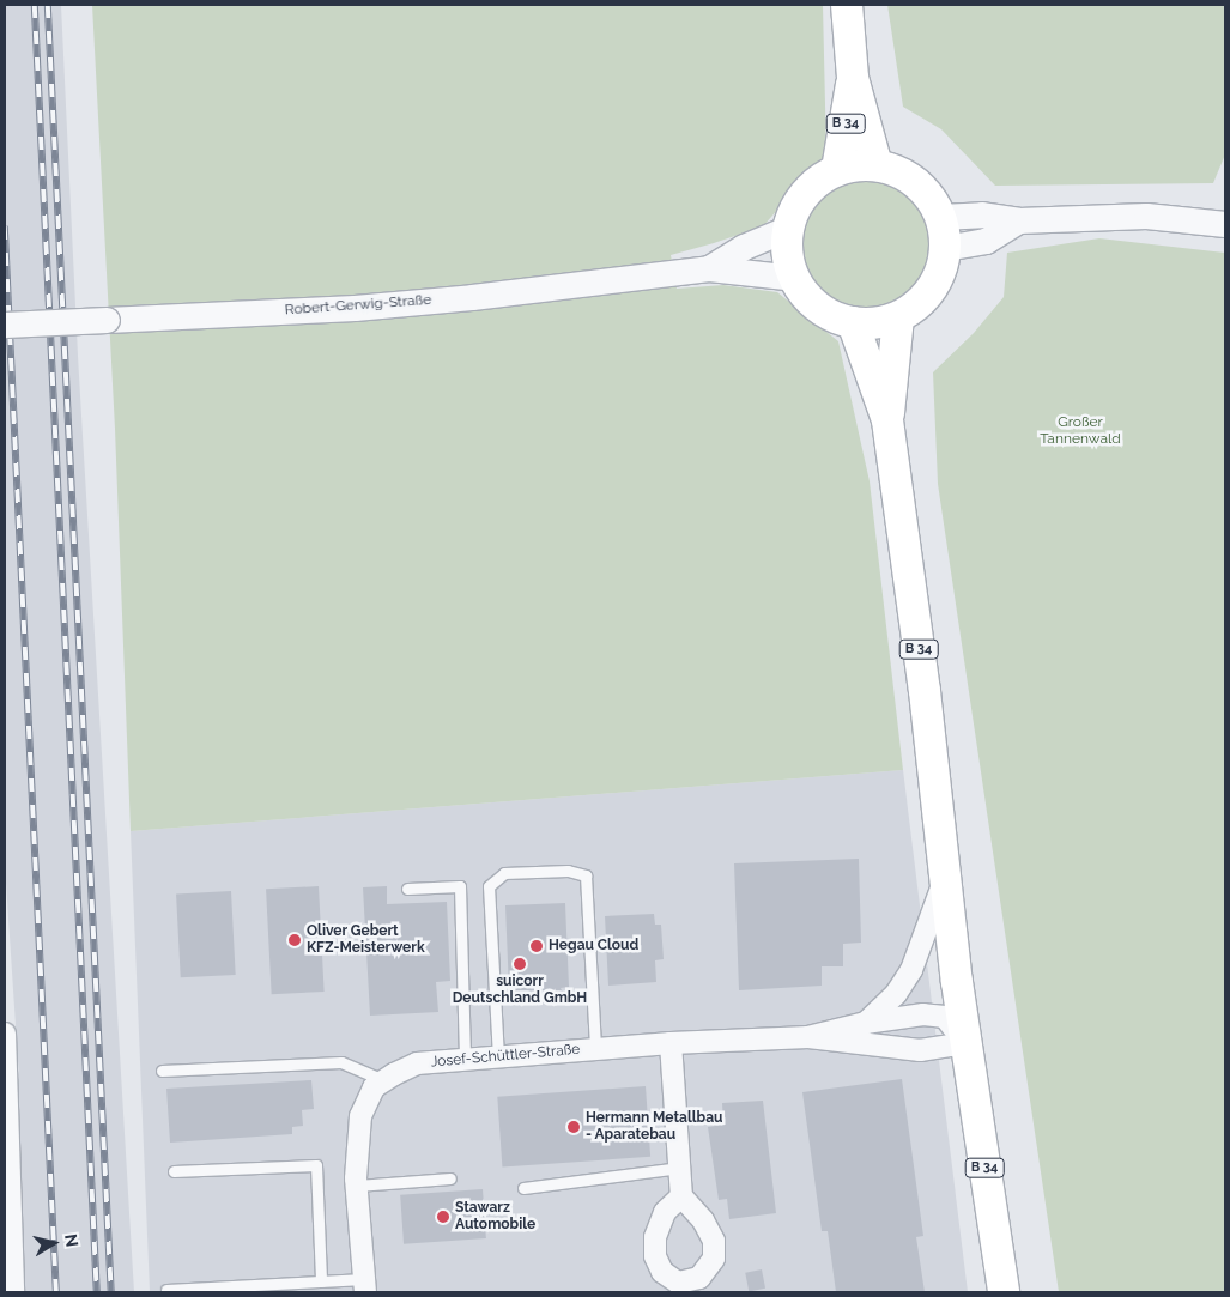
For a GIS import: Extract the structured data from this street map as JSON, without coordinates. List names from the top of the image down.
{
  "streets": {
    "main road": ["B 34"],
    "street": ["Robert-Gerwig-Straße", "Josef-Schüttler-Straße"]
  },
  "crossings": [
    ["B 34", "Robert-Gerwig-Straße"],
    ["B 34", "Josef-Schüttler-Straße"]
  ],
  "parks": ["Großer Tannenwald"],
  "places": [
    "Oliver Gebert KFZ-Meisterwerk",
    "Hegau Cloud",
    "suicorr Deutschland GmbH",
    "Hermann Metallbau - Aparatebau",
    "Stawarz Automobile"
  ],
  "north": "right"
}
